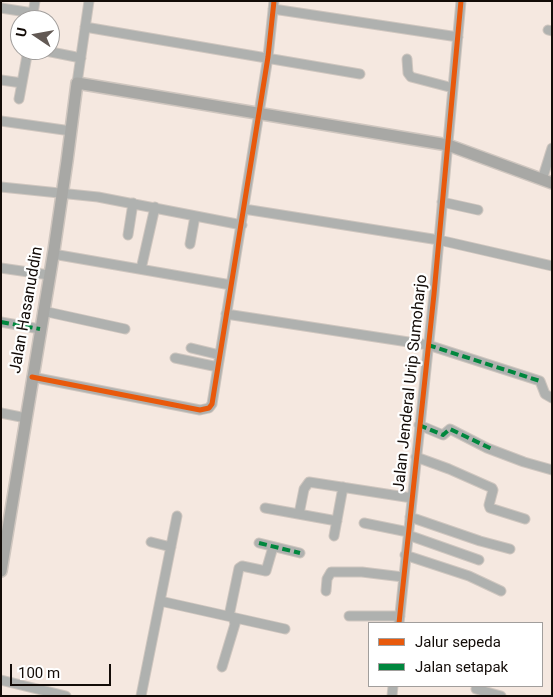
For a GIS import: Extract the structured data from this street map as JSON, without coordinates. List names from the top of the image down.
{
  "streets": {
    "main road": ["Jalan Hasanuddin"],
    "street": ["Jalan Jenderal Urip Sumoharjo"]
  },
  "legend": ["Jalur sepeda", "Jalan setapak"],
  "scale_bar": "100 m",
  "north": "left"
}
